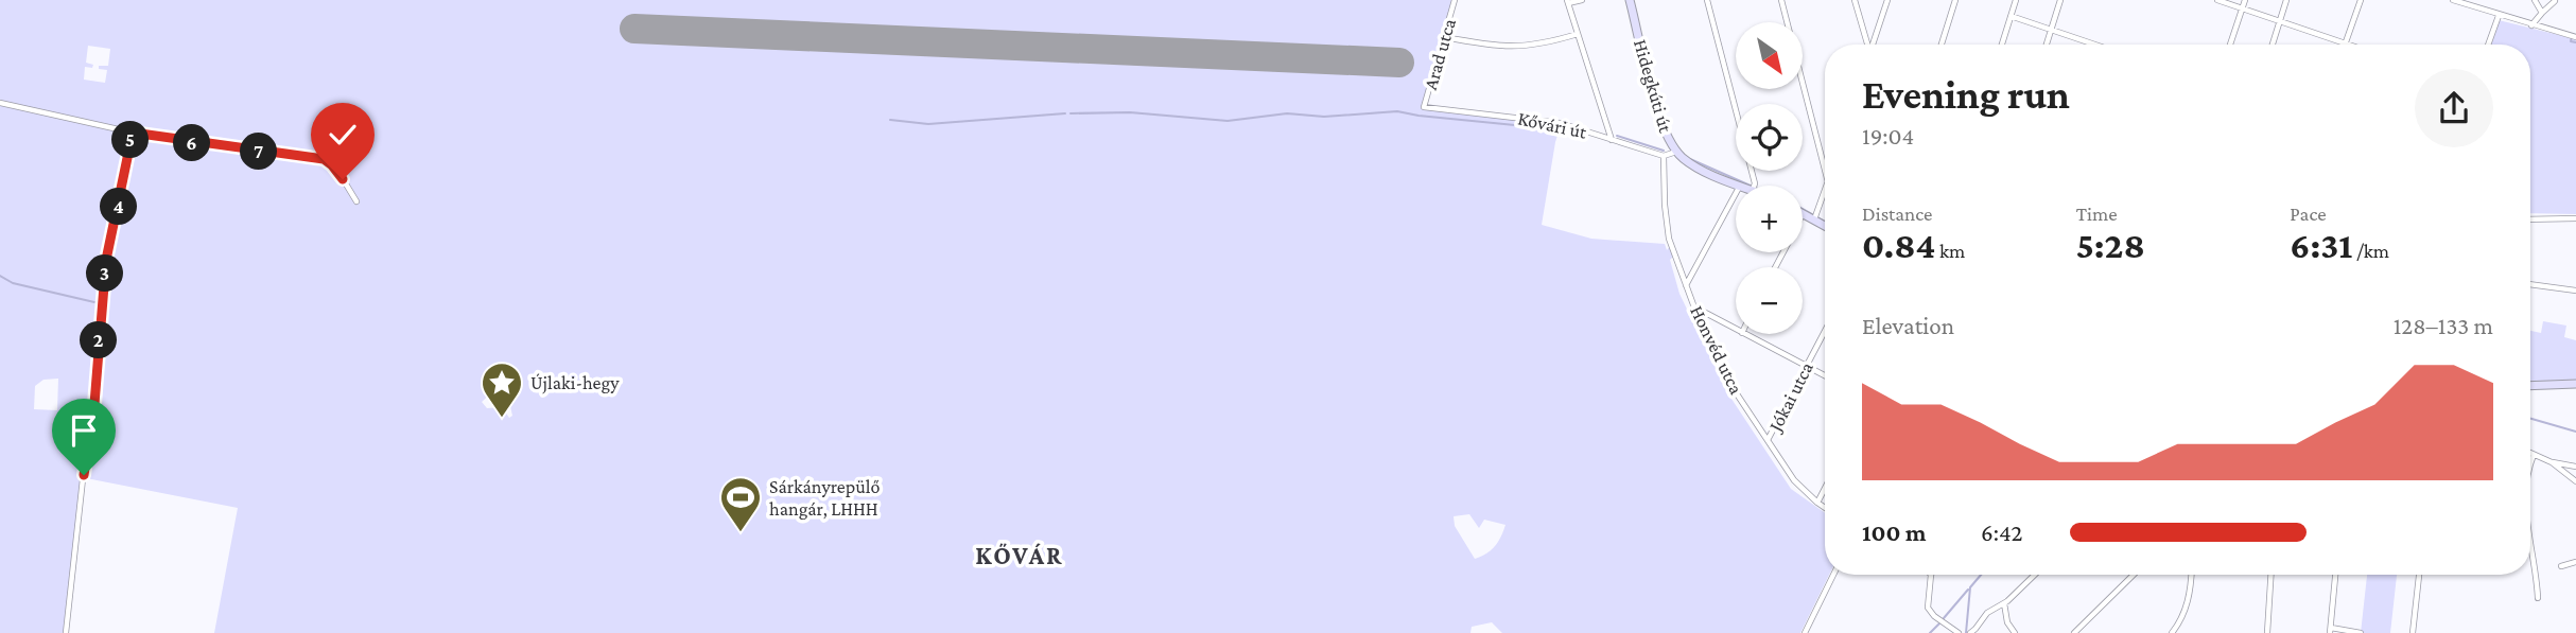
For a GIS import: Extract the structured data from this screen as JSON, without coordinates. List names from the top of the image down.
{
  "streets": {
    "main road": ["Hidegkúti út"],
    "street": [
      "Arad utca",
      "Kővári út",
      "Honvéd utca",
      "Jókai utca"
    ]
  },
  "crossings": [
    ["Arad utca", "Kővári út"],
    ["Kővári út", "Honvéd utca"],
    ["Honvéd utca", "Jókai utca"]
  ],
  "districts": ["KŐVÁR"],
  "places": {
    "place": ["Újlaki-hegy"],
    "sports": ["Sárkányrepülő hangár, LHHH"]
  },
  "north": "bottom right",
  "page": {
    "map_buttons": ["+", "−"],
    "heading": ["Evening run", "19:04"],
    "pins": [
      "5",
      "6",
      "7",
      "4",
      "3",
      "2"
    ],
    "stats": [
      ["Distance", "0.84 km"],
      ["Time", "5:28"],
      ["Pace", "6:31 /km"]
    ],
    "chart": ["Elevation", "128–133 m"],
    "list": [
      {
        "name": "100 m",
        "note": "6:42"
      }
    ]
  }
}
